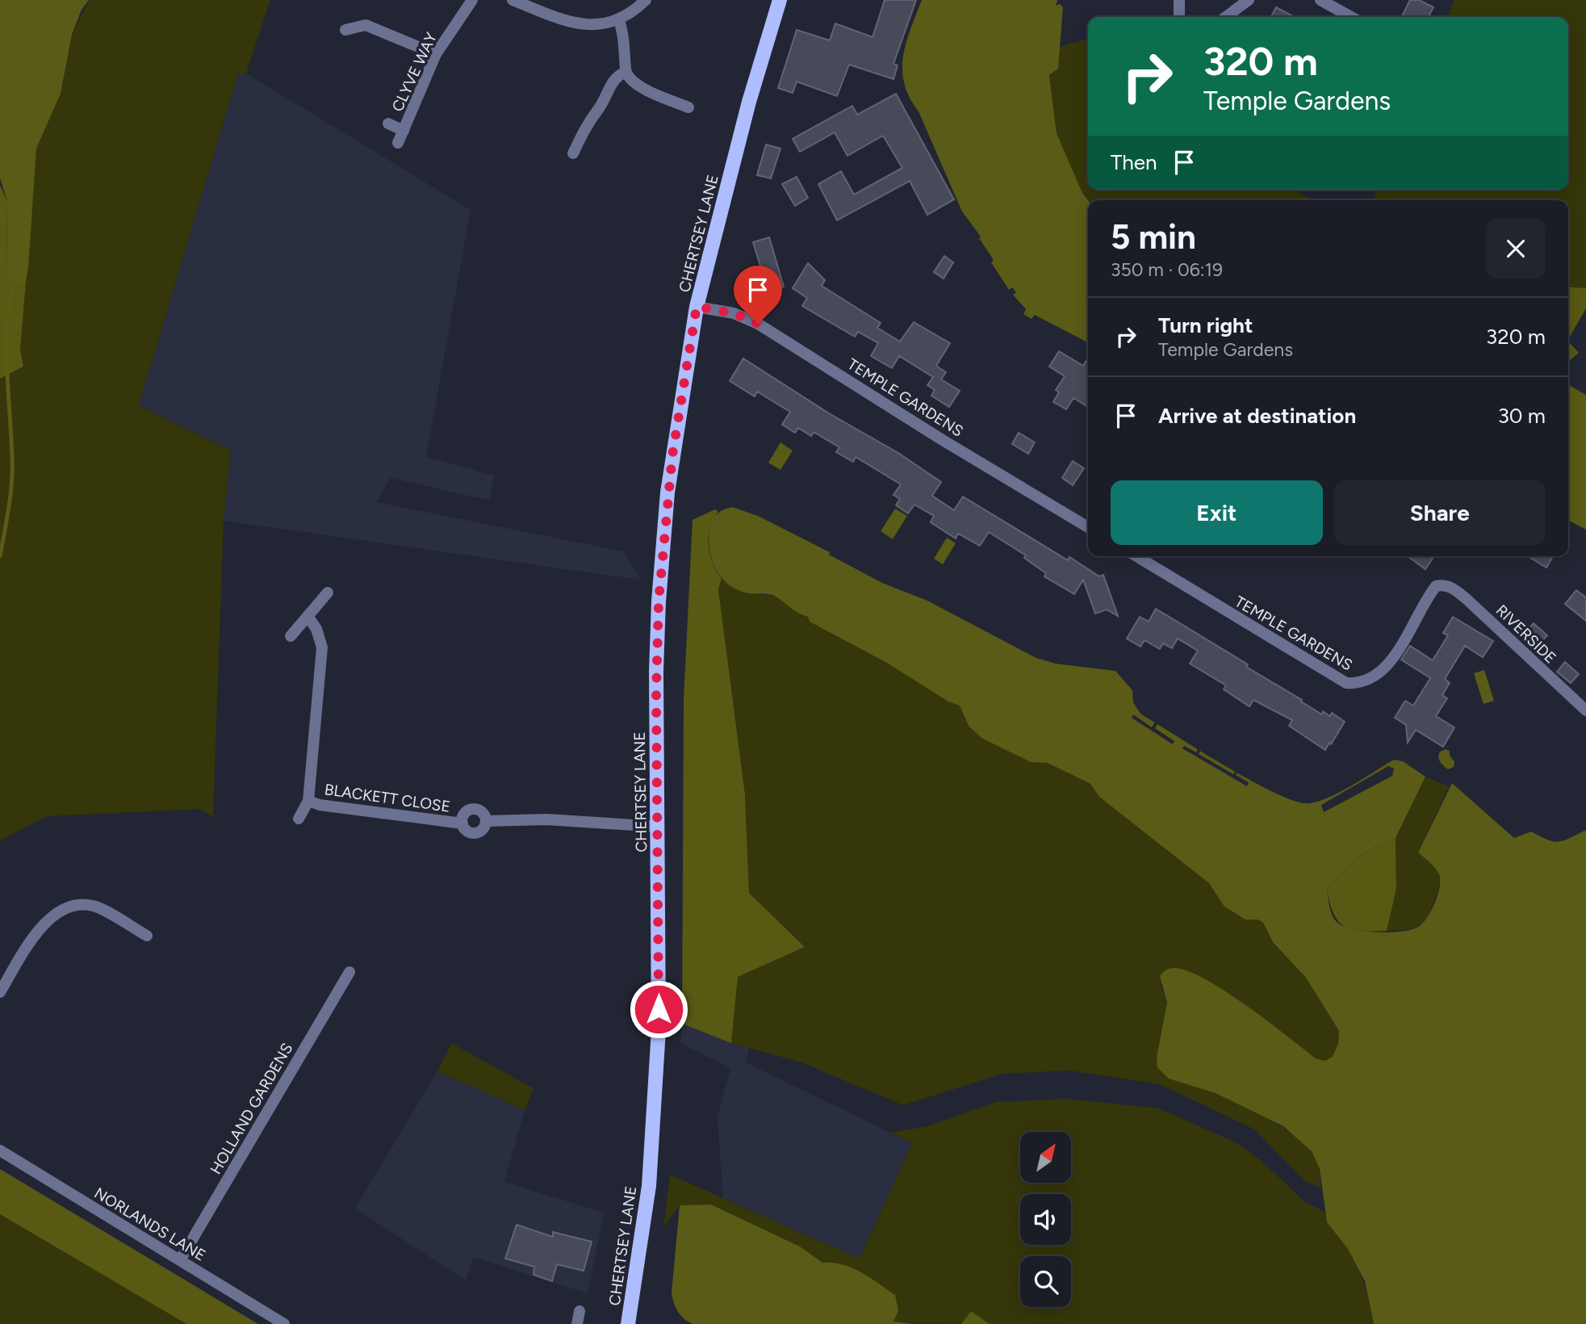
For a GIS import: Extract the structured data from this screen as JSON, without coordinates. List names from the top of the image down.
{
  "streets": {
    "main road": ["CHERTSEY LANE"],
    "street": [
      "CLYVE WAY",
      "TEMPLE GARDENS",
      "RIVERSIDE",
      "BLACKETT CLOSE",
      "HOLLAND GARDENS",
      "NORLANDS LANE"
    ]
  },
  "crossings": [
    ["CHERTSEY LANE", "TEMPLE GARDENS"],
    ["CHERTSEY LANE", "BLACKETT CLOSE"],
    ["TEMPLE GARDENS", "RIVERSIDE"],
    ["HOLLAND GARDENS", "NORLANDS LANE"]
  ],
  "north": "top right",
  "page": {
    "turn": ["320 m", "Temple Gardens"],
    "then": "Then",
    "heading": ["5 min", "350 m · 06:19"],
    "list": [
      {
        "name": "Turn right",
        "note": "Temple Gardens",
        "value": "320 m"
      },
      {
        "name": "Arrive at destination",
        "value": "30 m"
      }
    ],
    "buttons": ["Exit", "Share"]
  }
}
